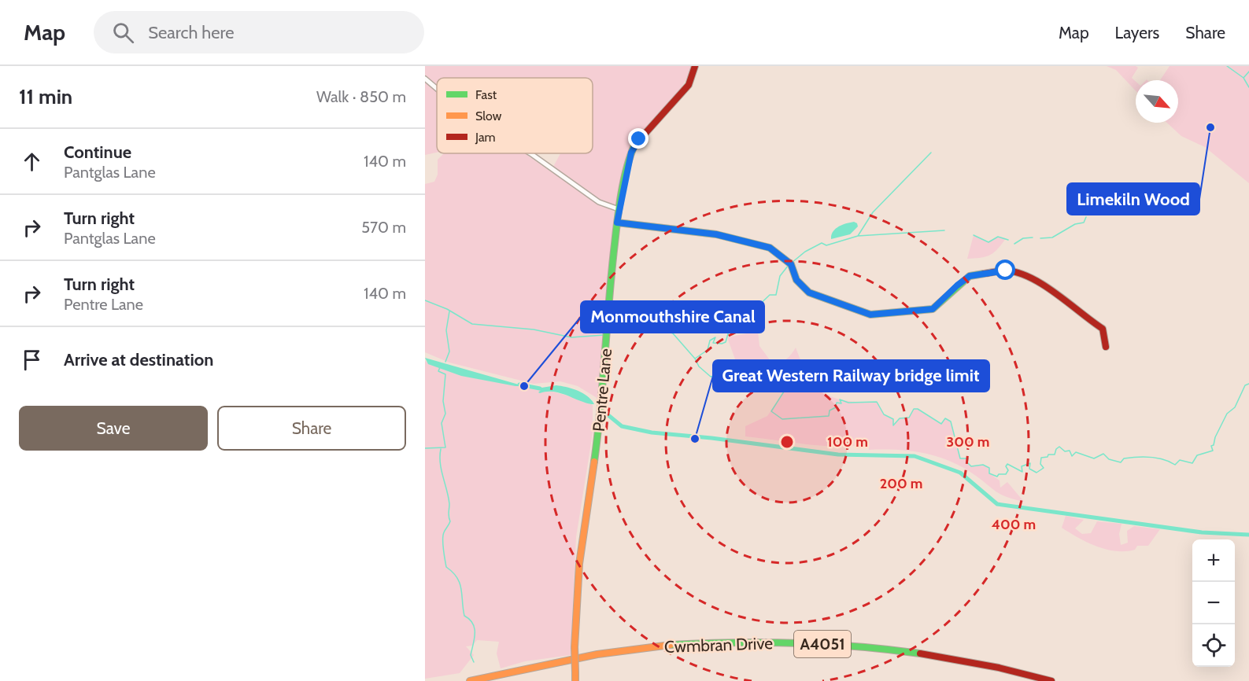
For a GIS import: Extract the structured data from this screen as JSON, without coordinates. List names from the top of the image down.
{
  "streets": {
    "street": ["Pentre Lane", "A4051", "Cwmbran Drive"]
  },
  "places": ["Limekiln Wood", "Monmouthshire Canal", "Great Western Railway bridge limit"],
  "legend": ["Fast", "Slow", "Jam"],
  "north": "bottom right",
  "page": {
    "header": "Map",
    "search": "Search here",
    "nav": ["Map", "Layers", "Share"],
    "heading": ["11 min", "Walk · 850 m"],
    "list": [
      ["Continue", "Pantglas Lane", "140 m"],
      ["Turn right", "Pantglas Lane", "570 m"],
      ["Turn right", "Pentre Lane", "140 m"],
      "Arrive at destination"
    ],
    "buttons": ["Save", "Share"],
    "map_buttons": ["+", "−"]
  },
  "rings": [
    "100 m",
    "300 m",
    "200 m",
    "400 m"
  ]
}
